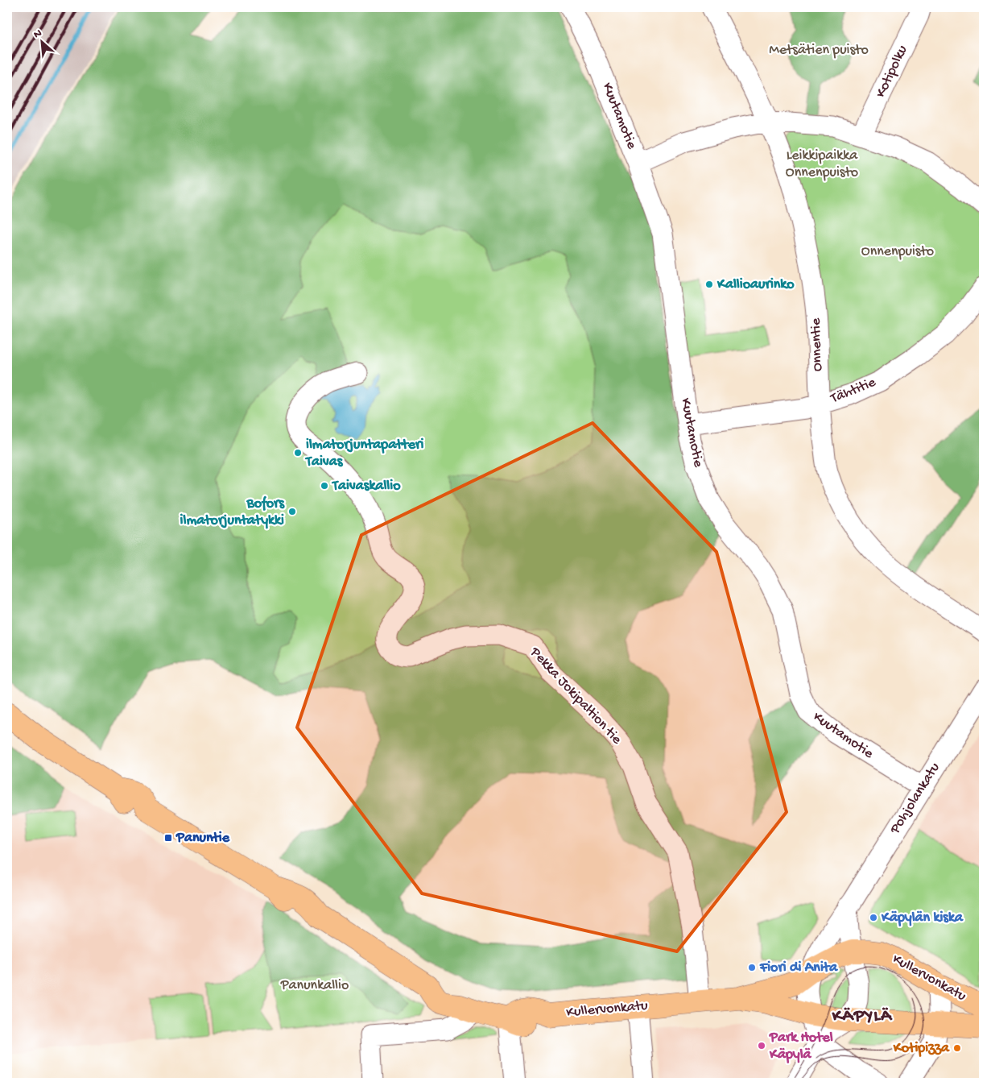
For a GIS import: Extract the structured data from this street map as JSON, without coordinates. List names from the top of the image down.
{
  "streets": {
    "main road": ["Kullervonkatu"],
    "street": [
      "Kotipolku",
      "Kuutamotie",
      "Onnentie",
      "Tähtitie",
      "Pekka Jokipaltion tie",
      "Pohjolankatu"
    ]
  },
  "crossings": [
    ["Kuutamotie", "Tähtitie"],
    ["Kuutamotie", "Pohjolankatu"],
    ["Onnentie", "Tähtitie"],
    ["Pekka Jokipaltion tie", "Kullervonkatu"],
    ["Pohjolankatu", "Kullervonkatu"]
  ],
  "districts": ["KÄPYLÄ"],
  "parks": [
    "Metsätien puisto",
    "Leikkipaikka Onnenpuisto",
    "Onnenpuisto",
    "Panunkallio"
  ],
  "places": {
    "other": [
      "Kallioaurinko",
      "ilmatorjuntapatteri Taivas",
      "Taivaskallio",
      "Bofors ilmatorjuntatykki",
      "Käpylän kiska",
      "Fiori di Anita",
      "Park Hotel Käpylä",
      "Kotipizza"
    ],
    "transit": ["Panuntie"]
  },
  "north": "top left"
}
